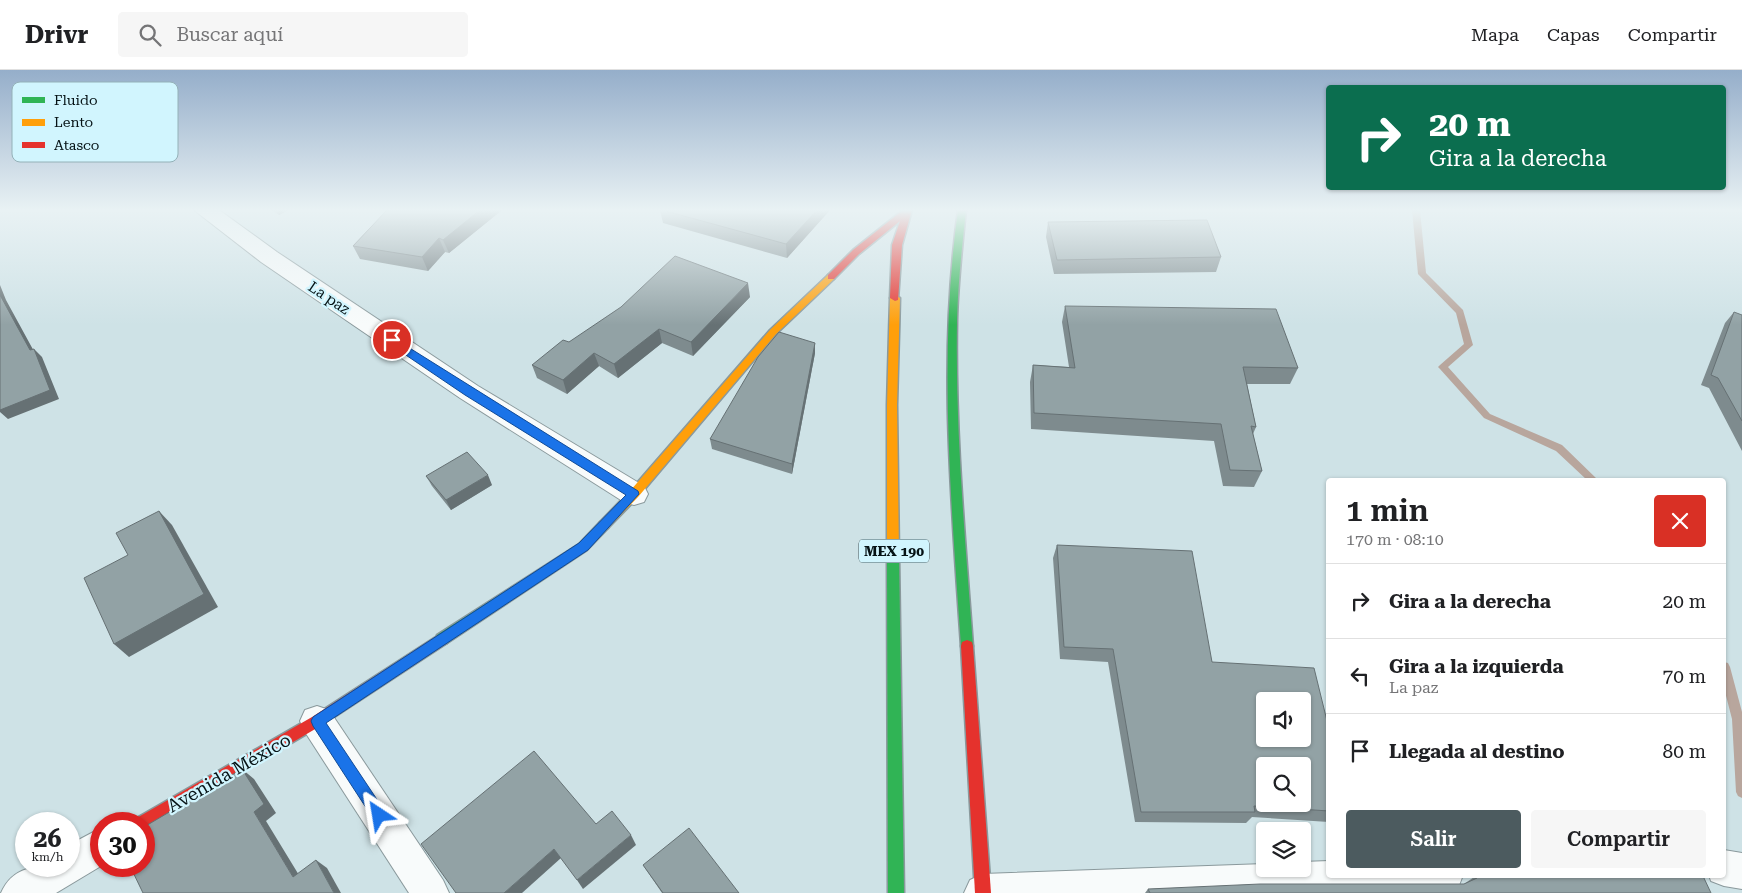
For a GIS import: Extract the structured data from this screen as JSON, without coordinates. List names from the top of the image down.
{
  "streets": {
    "main road": ["MEX 190", "Avenida México"],
    "street": ["La paz"]
  },
  "crossings": [
    ["La paz", "Avenida México"]
  ],
  "legend": ["Fluido", "Lento", "Atasco"],
  "page": {
    "header": "Drivr",
    "search": "Buscar aquí",
    "nav": ["Mapa", "Capas", "Compartir"],
    "turn": ["20 m", "Gira a la derecha"],
    "heading": ["1 min", "170 m · 08:10"],
    "list": [
      {
        "name": "Gira a la derecha",
        "value": "20 m"
      },
      {
        "name": "Gira a la izquierda",
        "note": "La paz",
        "value": "70 m"
      },
      {
        "name": "Llegada al destino",
        "value": "80 m"
      }
    ],
    "buttons": ["Salir", "Compartir"],
    "speed": "26 km/h",
    "limit": "30"
  }
}
